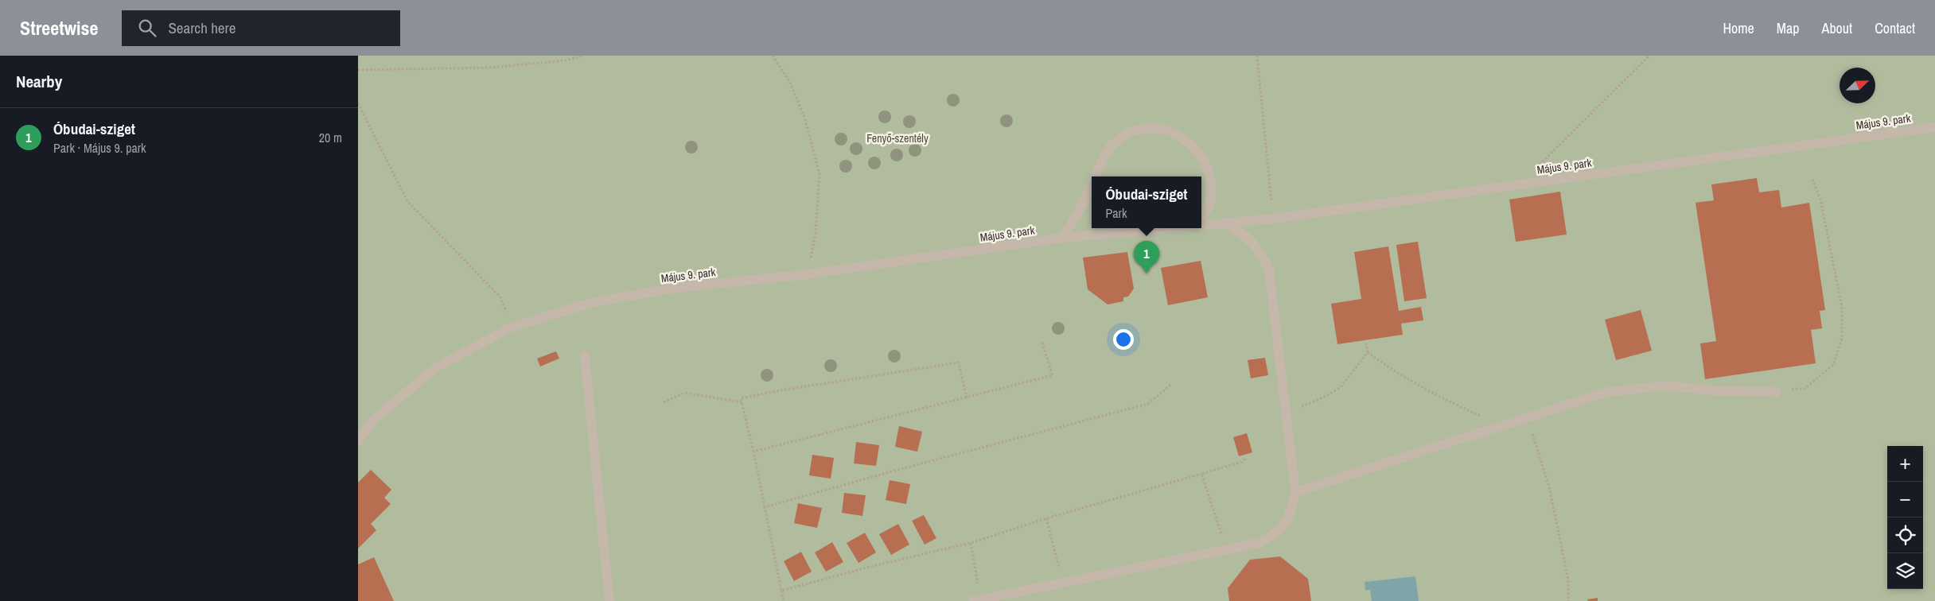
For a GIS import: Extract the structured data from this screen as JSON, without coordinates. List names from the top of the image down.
{
  "streets": {
    "street": ["Május 9. park"]
  },
  "parks": ["Fenyő-szentély"],
  "north": "top right",
  "page": {
    "header": "Streetwise",
    "search": "Search here",
    "nav": [
      "Home",
      "Map",
      "About",
      "Contact"
    ],
    "heading": "Nearby",
    "list": [
      {
        "mark": "1",
        "name": "Óbudai-sziget",
        "note": "Park · Május 9. park",
        "value": "20 m"
      }
    ],
    "popup": ["Óbudai-sziget", "Park"],
    "pins": "1",
    "map_buttons": ["+", "−"]
  }
}
